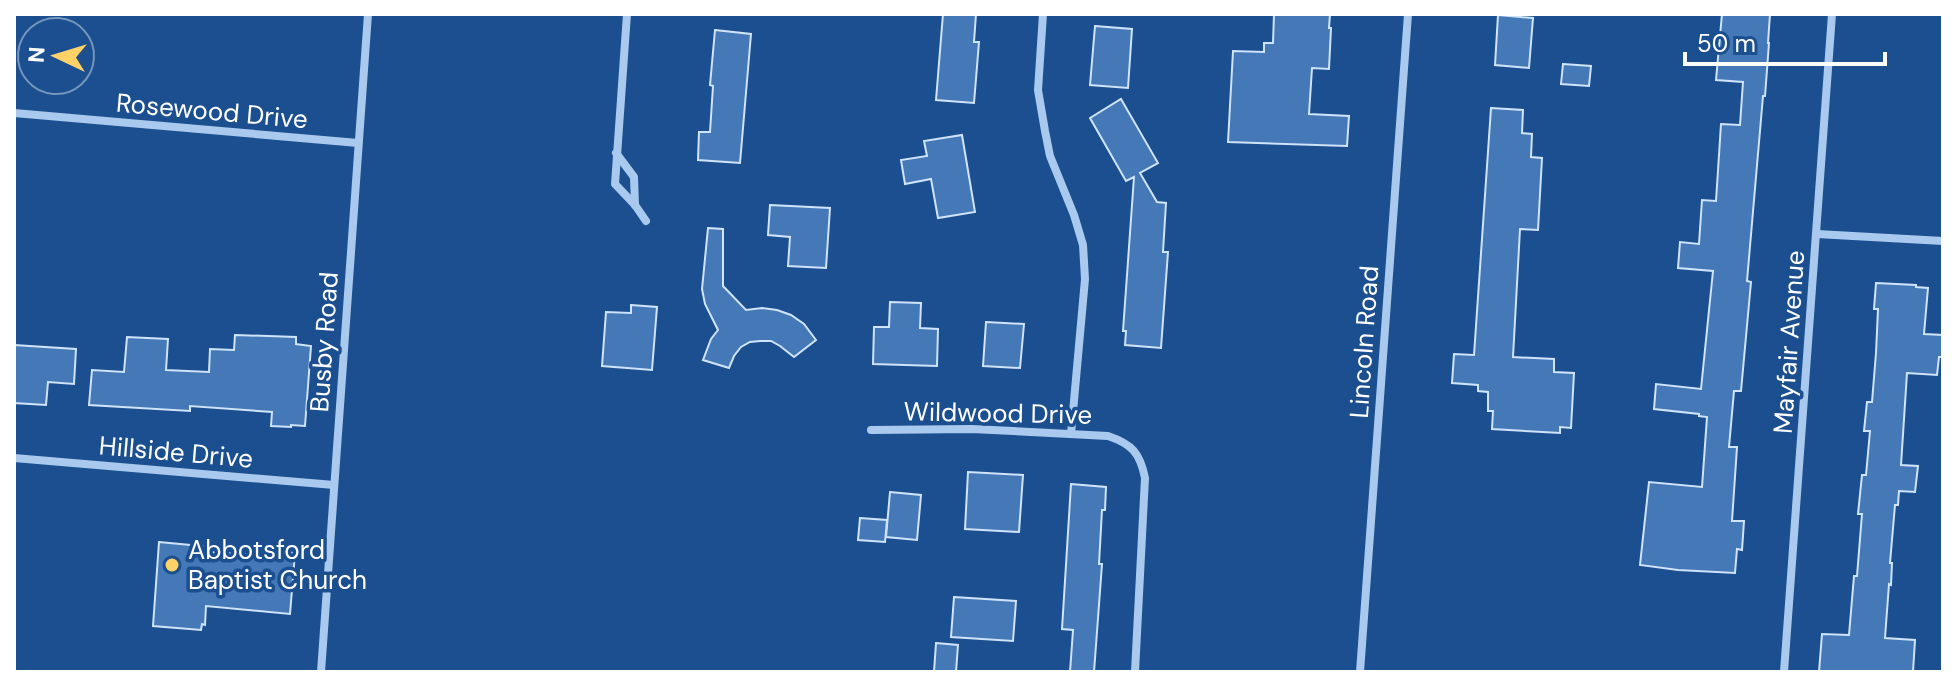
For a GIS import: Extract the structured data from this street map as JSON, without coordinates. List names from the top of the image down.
{
  "streets": {
    "street": [
      "Rosewood Drive",
      "Busby Road",
      "Lincoln Road",
      "Mayfair Avenue",
      "Wildwood Drive",
      "Hillside Drive"
    ]
  },
  "crossings": [
    ["Rosewood Drive", "Busby Road"],
    ["Busby Road", "Hillside Drive"]
  ],
  "places": ["Abbotsford Baptist Church"],
  "scale_bar": "50 m",
  "north": "left"
}
